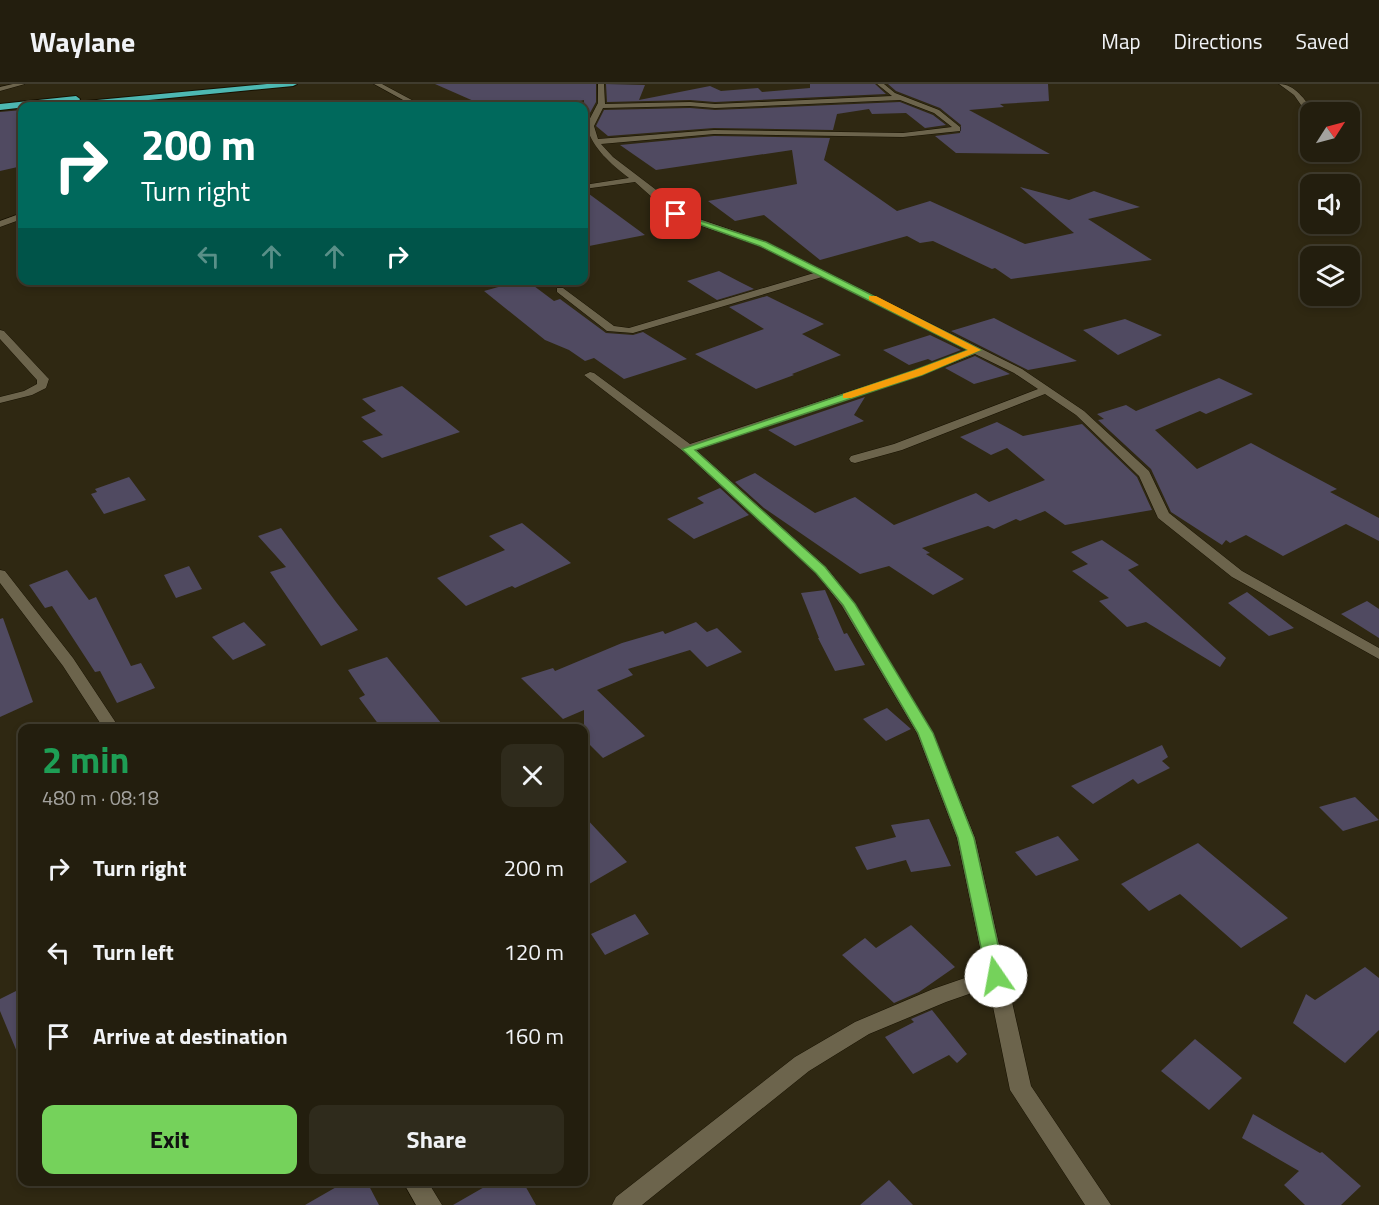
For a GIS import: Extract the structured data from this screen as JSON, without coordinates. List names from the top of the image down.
{
  "north": "top right",
  "page": {
    "header": "Waylane",
    "nav": ["Map", "Directions", "Saved"],
    "turn": ["200 m", "Turn right"],
    "heading": ["2 min", "480 m · 08:18"],
    "list": [
      {
        "name": "Turn right",
        "value": "200 m"
      },
      {
        "name": "Turn left",
        "value": "120 m"
      },
      {
        "name": "Arrive at destination",
        "value": "160 m"
      }
    ],
    "buttons": ["Exit", "Share"]
  }
}
